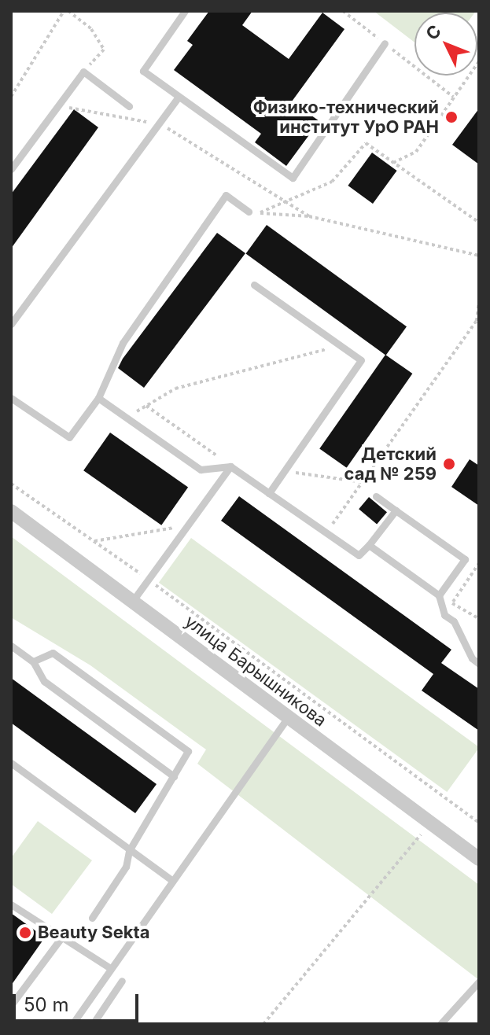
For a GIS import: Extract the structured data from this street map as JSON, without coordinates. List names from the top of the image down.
{
  "streets": {
    "street": ["улица Барышникова"]
  },
  "places": ["Физико-технический институт УрО РАН", "Детский сад № 259", "Beauty Sekta"],
  "scale_bar": "50 m",
  "north": "top left"
}
